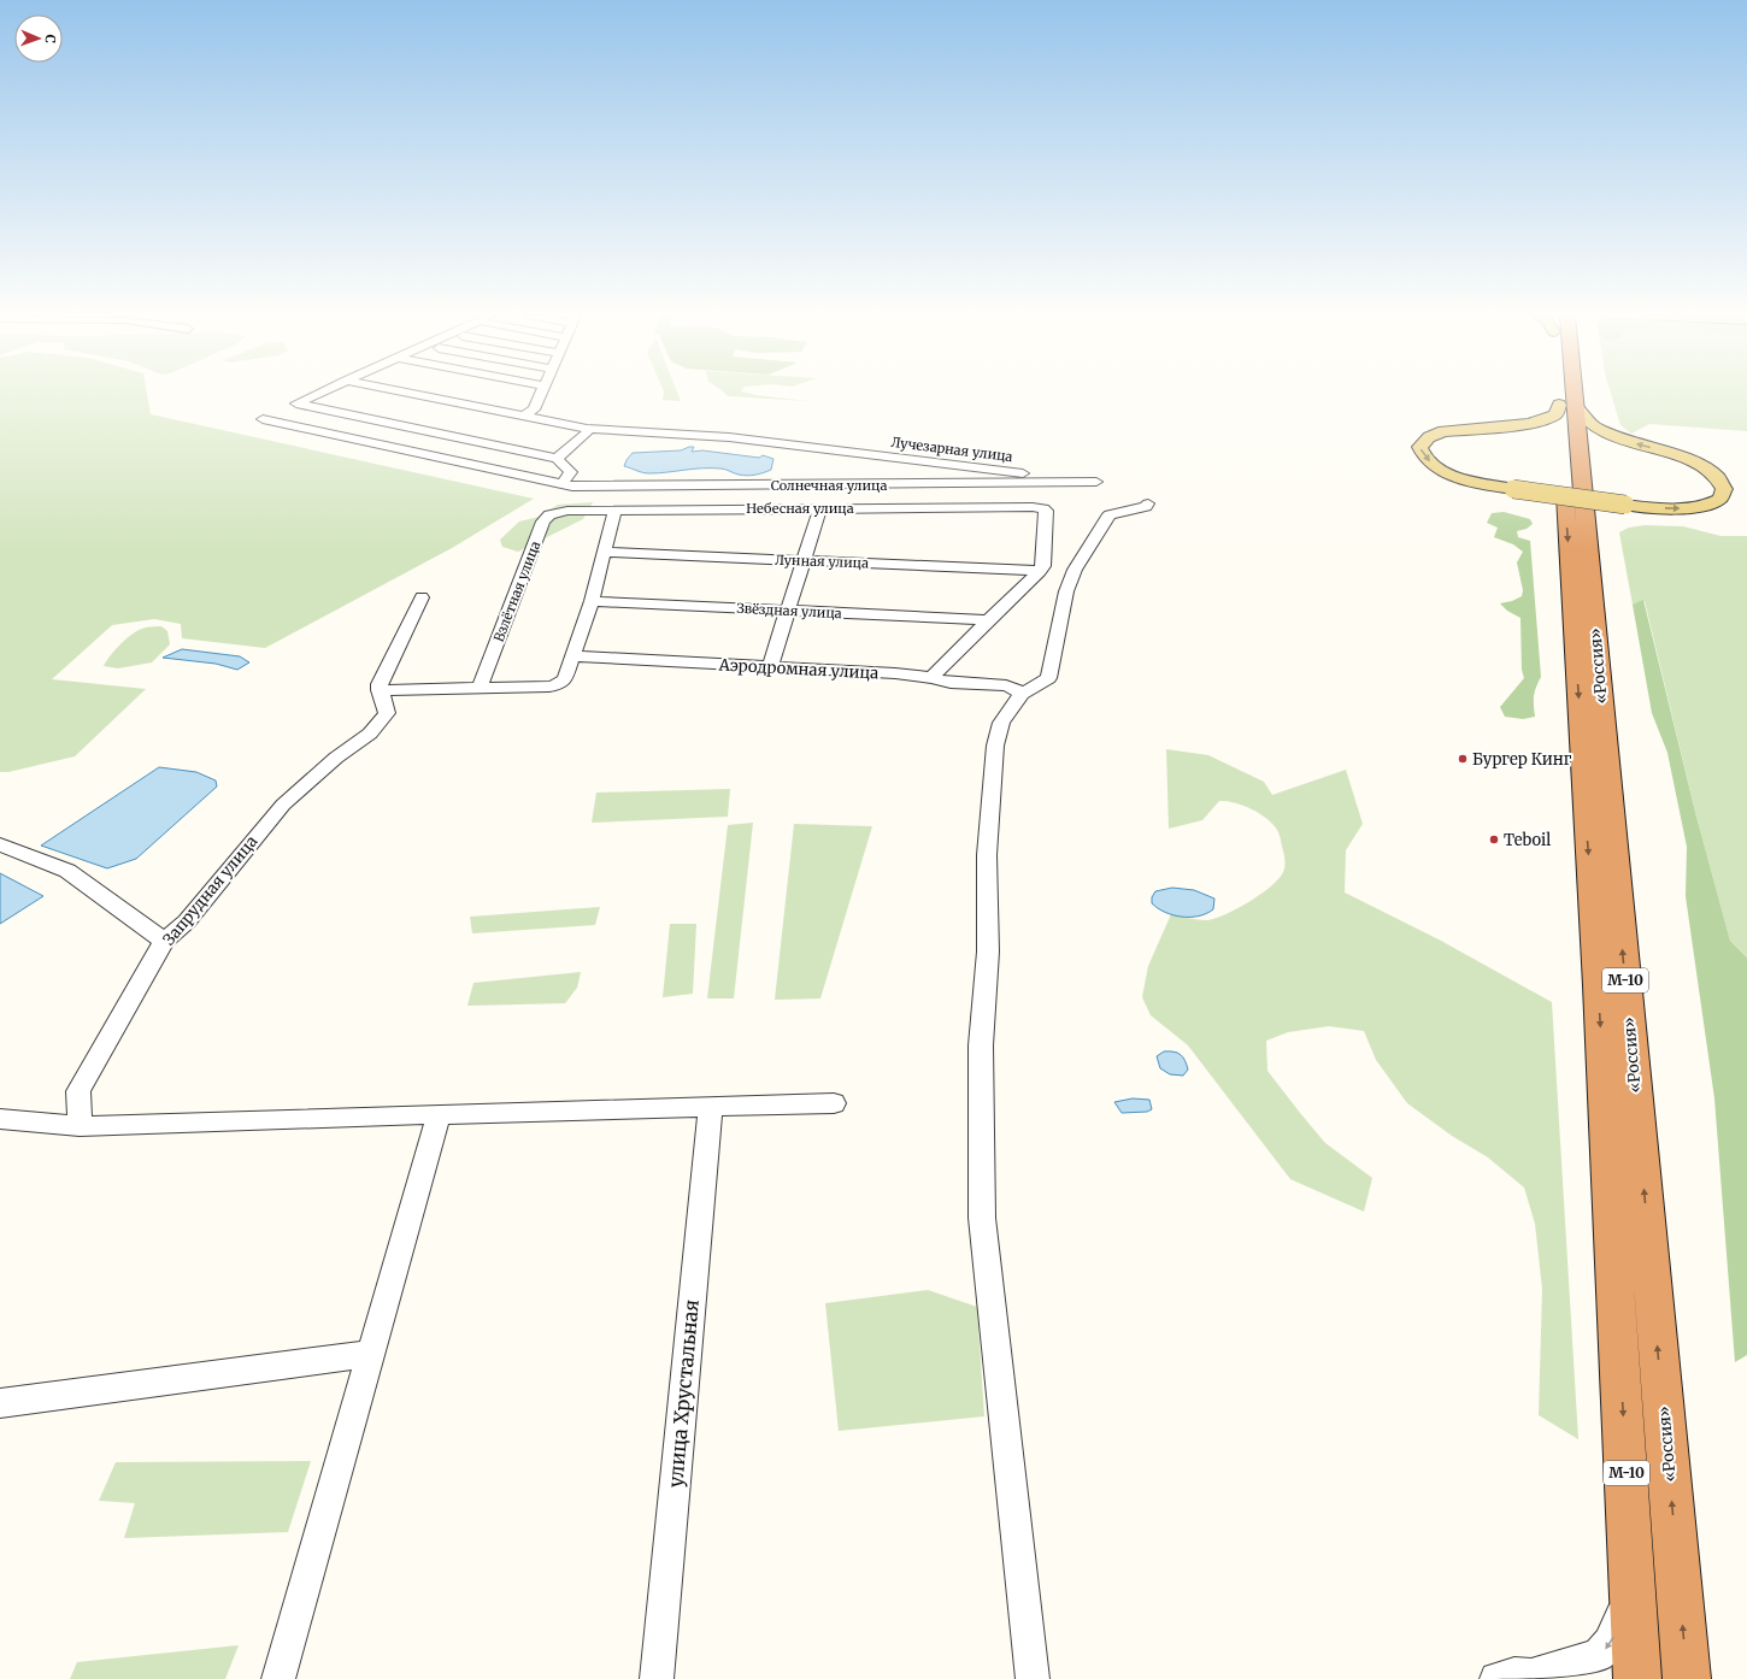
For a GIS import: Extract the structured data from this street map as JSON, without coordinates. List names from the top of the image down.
{
  "streets": {
    "highway": ["«Россия»", "М-10"],
    "street": [
      "Лучезарная улица",
      "Солнечная улица",
      "Небесная улица",
      "Лунная улица",
      "Взлётная улица",
      "Звёздная улица",
      "Аэродромная улица",
      "Запрудная улица",
      "улица Хрустальная"
    ]
  },
  "crossings": [
    ["Лучезарная улица", "Солнечная улица"],
    ["Небесная улица", "Лунная улица"],
    ["Небесная улица", "Взлётная улица"]
  ],
  "places": ["Бургер Кинг", "Teboil"],
  "north": "right"
}
